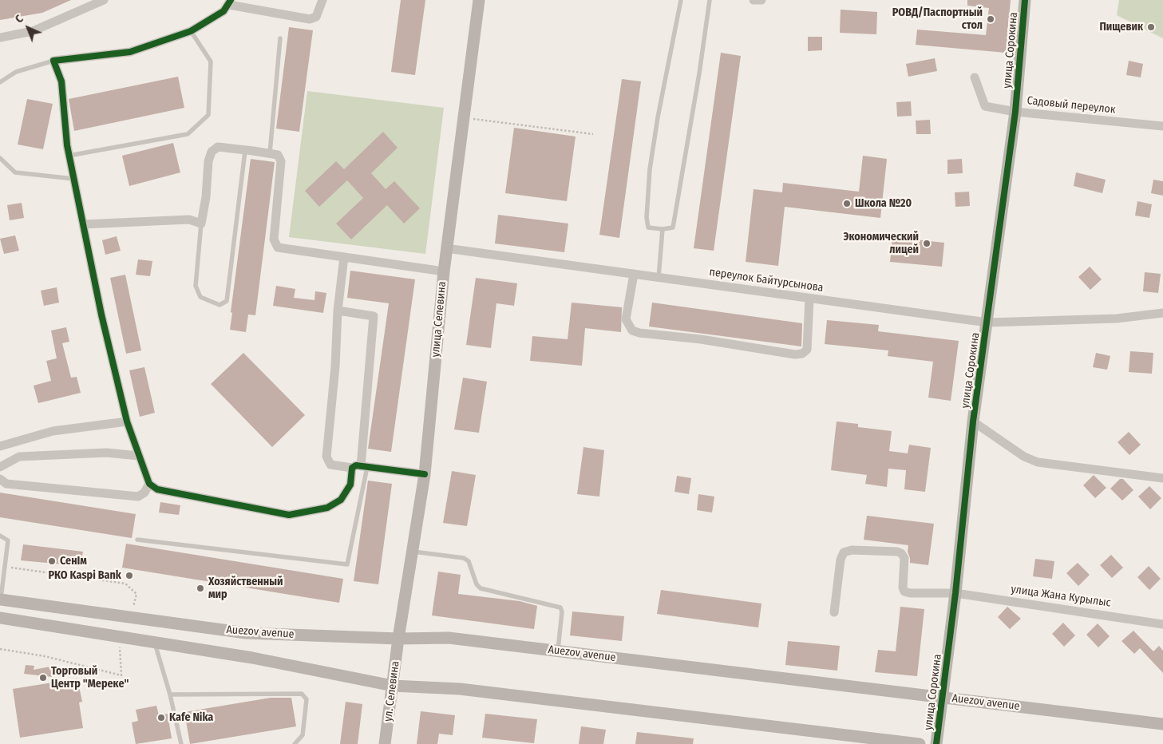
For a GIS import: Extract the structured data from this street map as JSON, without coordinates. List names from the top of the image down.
{
  "streets": {
    "main road": [
      "улица Сорокина",
      "улица Селевина",
      "Auezov avenue",
      "ул. Селевина"
    ],
    "street": ["Садовый переулок", "переулок Байтурсынова", "улица Жана Курылыс"]
  },
  "crossings": [
    ["улица Сорокина", "Садовый переулок"],
    ["улица Сорокина", "переулок Байтурсынова"],
    ["улица Сорокина", "улица Жана Курылыс"],
    ["улица Сорокина", "Auezov avenue"],
    ["переулок Байтурсынова", "улица Селевина"],
    ["улица Селевина", "Auezov avenue"],
    ["улица Селевина", "ул. Селевина"],
    ["Auezov avenue", "ул. Селевина"]
  ],
  "places": [
    "РОВД/Паспортный стол",
    "Пищевик",
    "Школа №20",
    "Экономический лицей",
    "СенIм",
    "РКО Kaspi Bank",
    "Хозяйственный мир",
    "Торговый Центр \"Мереке\"",
    "Kafe Nika"
  ],
  "north": "top left"
}
